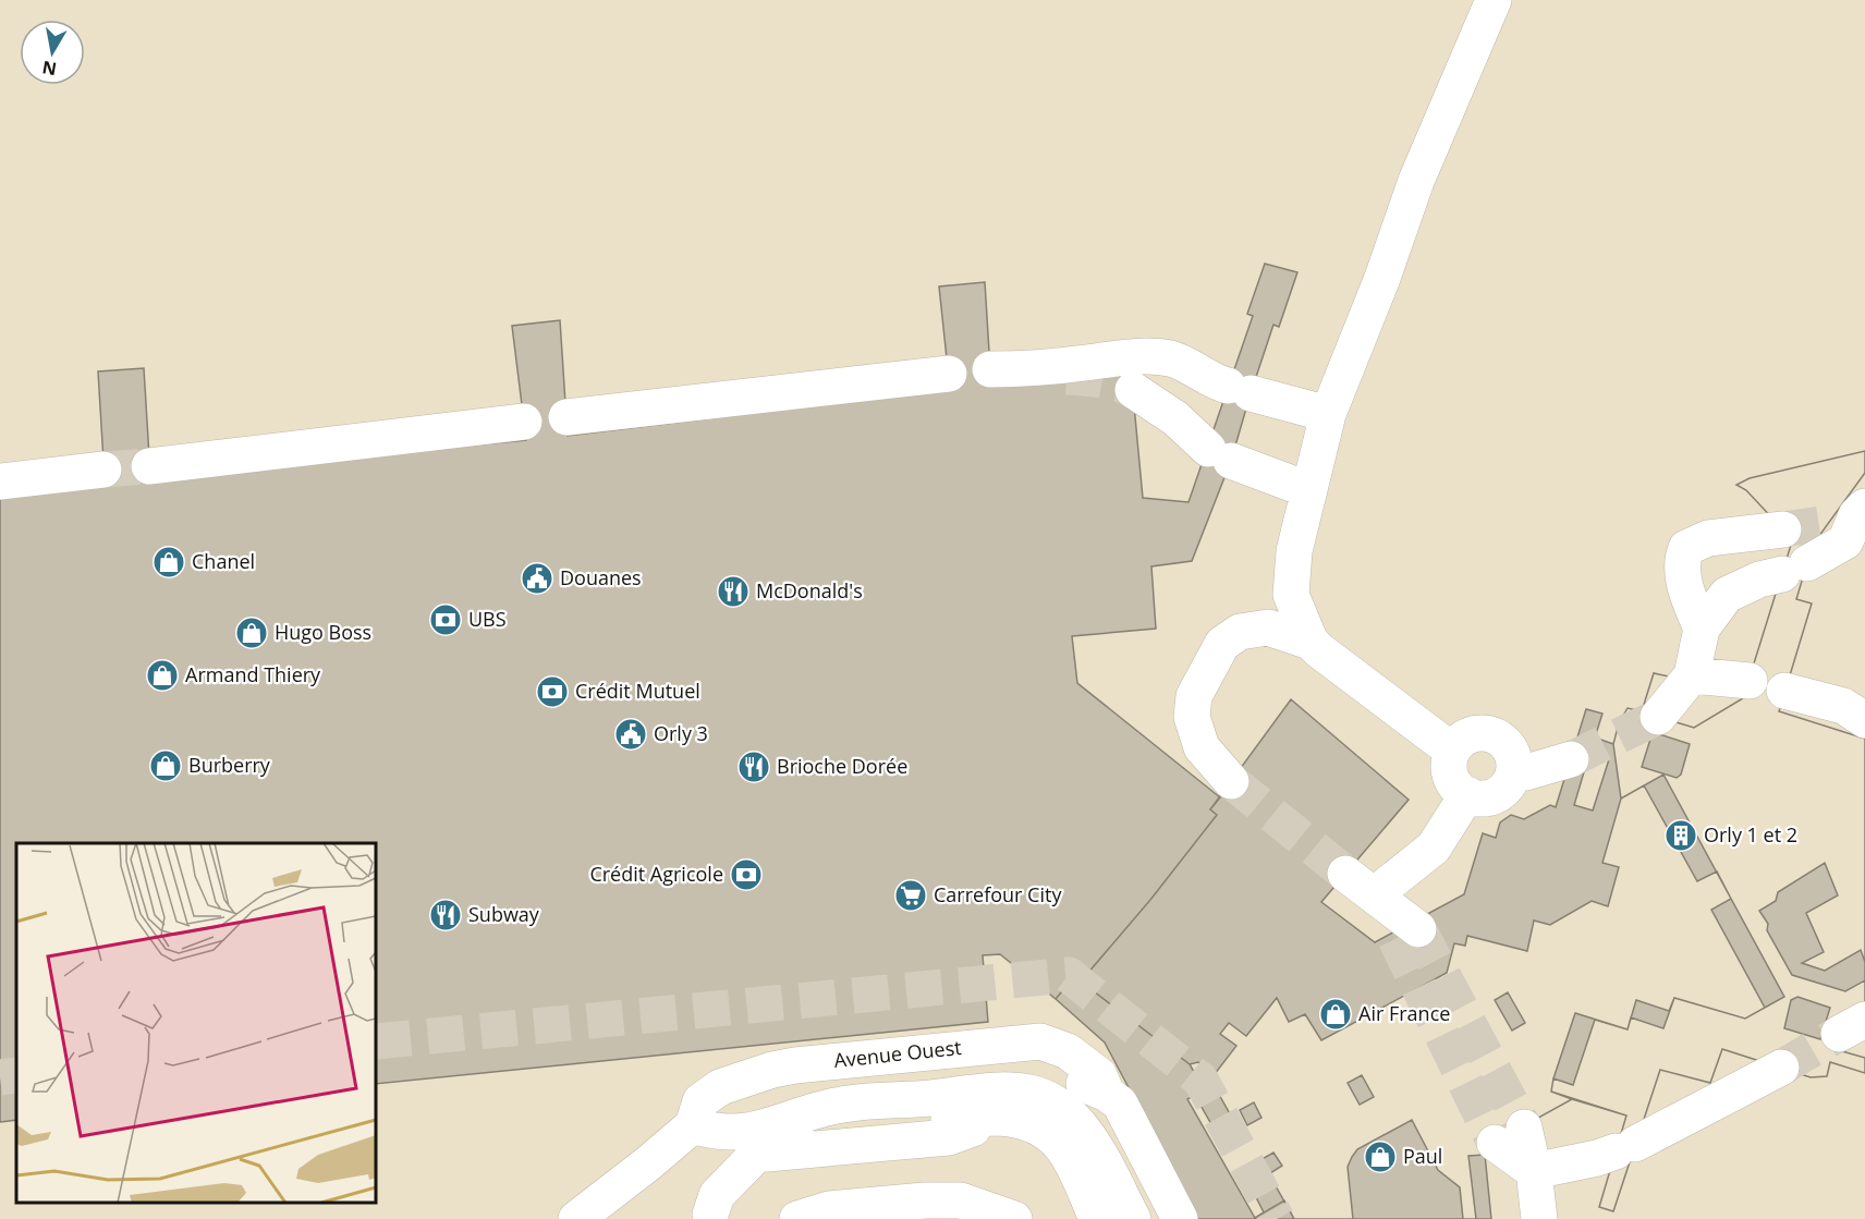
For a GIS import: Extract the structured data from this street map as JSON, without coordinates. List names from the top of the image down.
{
  "streets": {
    "lane": ["Avenue Ouest"]
  },
  "places": {
    "shop": [
      "Chanel",
      "Hugo Boss",
      "Armand Thiery",
      "Burberry",
      "Air France",
      "Paul"
    ],
    "public building": ["Douanes", "Orly 3"],
    "restaurant": ["McDonald's", "Brioche Dorée", "Subway"],
    "bank": ["UBS", "Crédit Mutuel", "Crédit Agricole"],
    "building": ["Orly 1 et 2"],
    "supermarket": ["Carrefour City"]
  },
  "north": "bottom"
}
